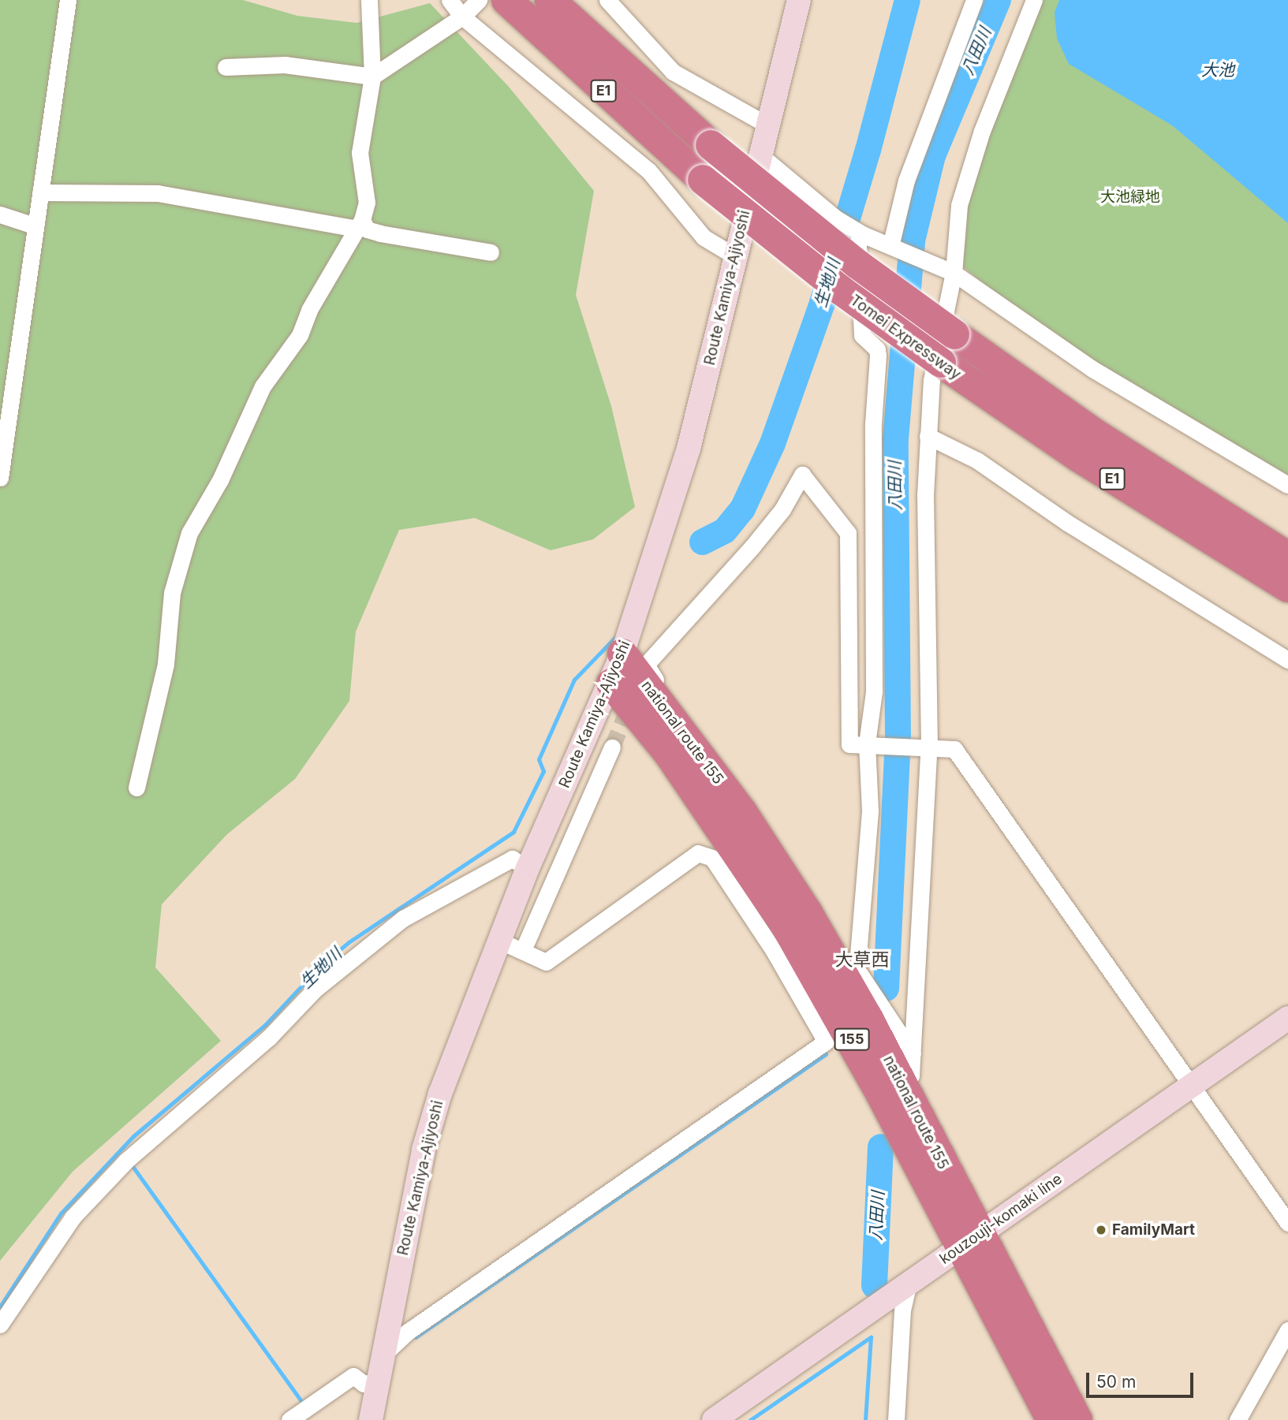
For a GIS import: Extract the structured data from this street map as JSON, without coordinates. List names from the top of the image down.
{
  "streets": {
    "highway": [
      "E1",
      "Tomei Expressway",
      "national route 155",
      "155"
    ],
    "main road": ["Route Kamiya-Ajiyoshi", "kouzouji-komaki line"]
  },
  "crossings": [
    ["Route Kamiya-Ajiyoshi", "national route 155"],
    ["national route 155", "kouzouji-komaki line"]
  ],
  "districts": ["大草西"],
  "water": ["八田川", "大池", "生地川"],
  "parks": ["大池緑地"],
  "places": ["FamilyMart"],
  "scale_bar": "50 m"
}
